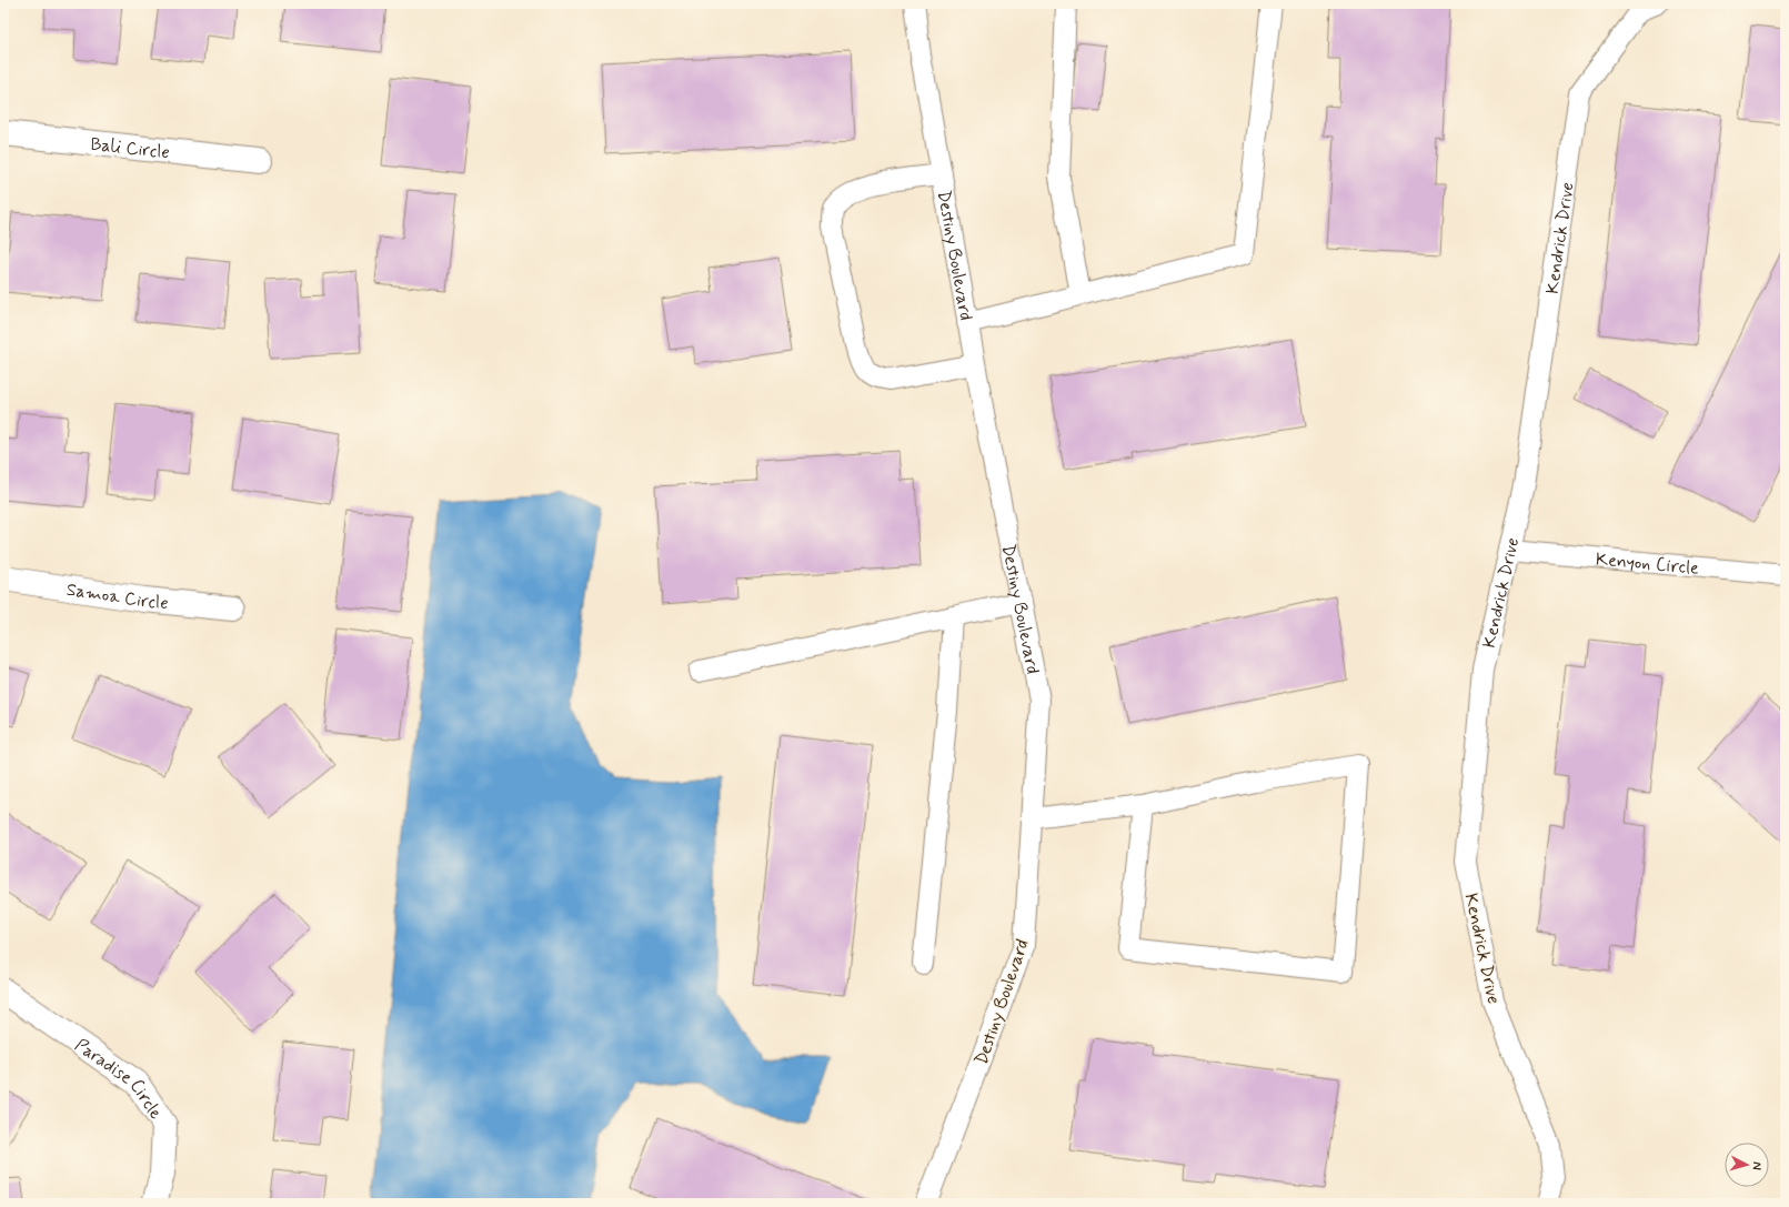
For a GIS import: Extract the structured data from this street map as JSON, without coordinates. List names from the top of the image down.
{
  "streets": {
    "street": ["Bali Circle", "Samoa Circle", "Paradise Circle"],
    "lane": ["Kendrick Drive", "Destiny Boulevard", "Kenyon Circle"]
  },
  "crossings": [
    ["Kendrick Drive", "Kenyon Circle"]
  ],
  "north": "right"
}
